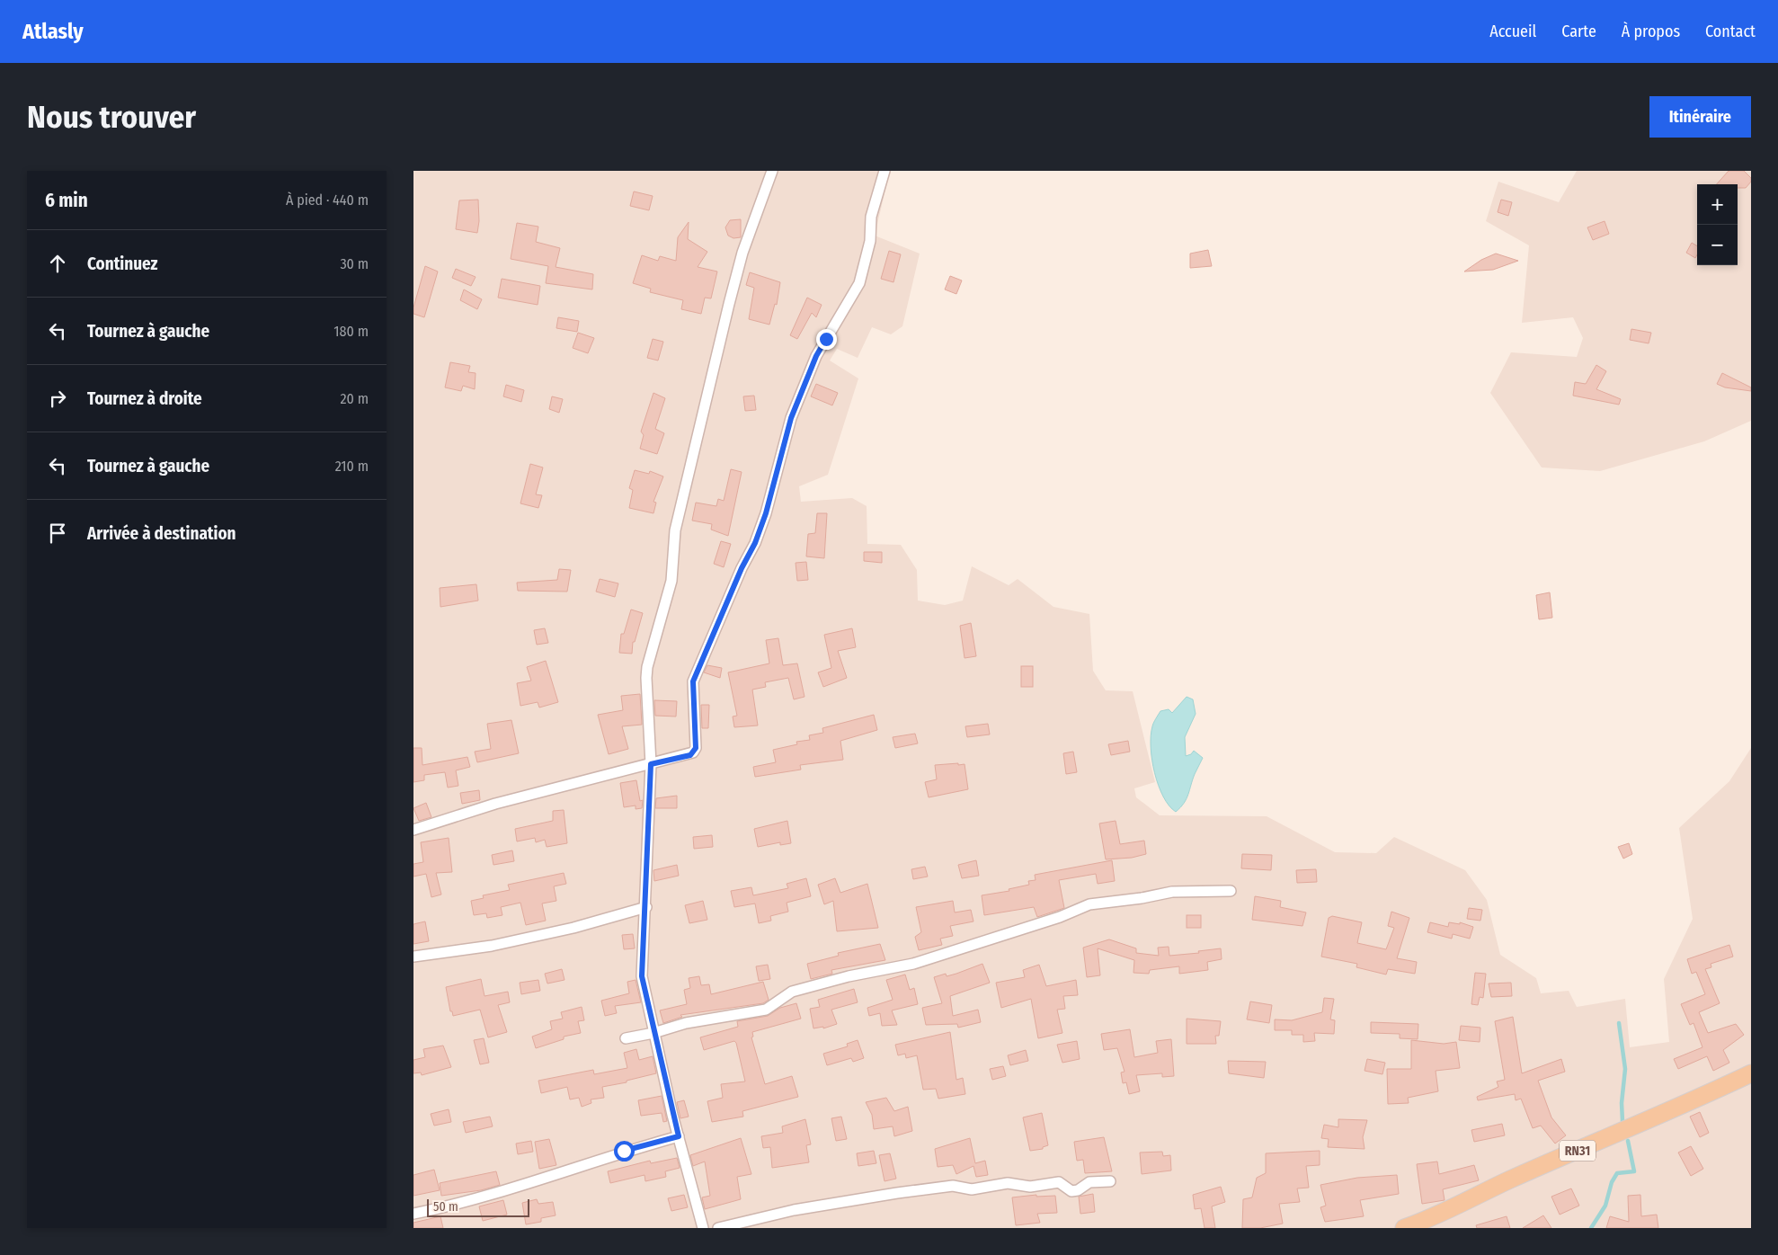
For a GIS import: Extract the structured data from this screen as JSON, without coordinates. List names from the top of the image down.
{
  "streets": {
    "main road": ["RN31"]
  },
  "scale_bar": "50 m",
  "page": {
    "header": "Atlasly",
    "nav": [
      "Accueil",
      "Carte",
      "À propos",
      "Contact"
    ],
    "buttons": "Itinéraire",
    "title": "Nous trouver",
    "heading": ["6 min", "À pied · 440 m"],
    "map_buttons": ["+", "−"],
    "list": [
      ["Continuez", "30 m"],
      ["Tournez à gauche", "180 m"],
      ["Tournez à droite", "20 m"],
      ["Tournez à gauche", "210 m"],
      "Arrivée à destination"
    ],
    "scale": "50 m"
  }
}
